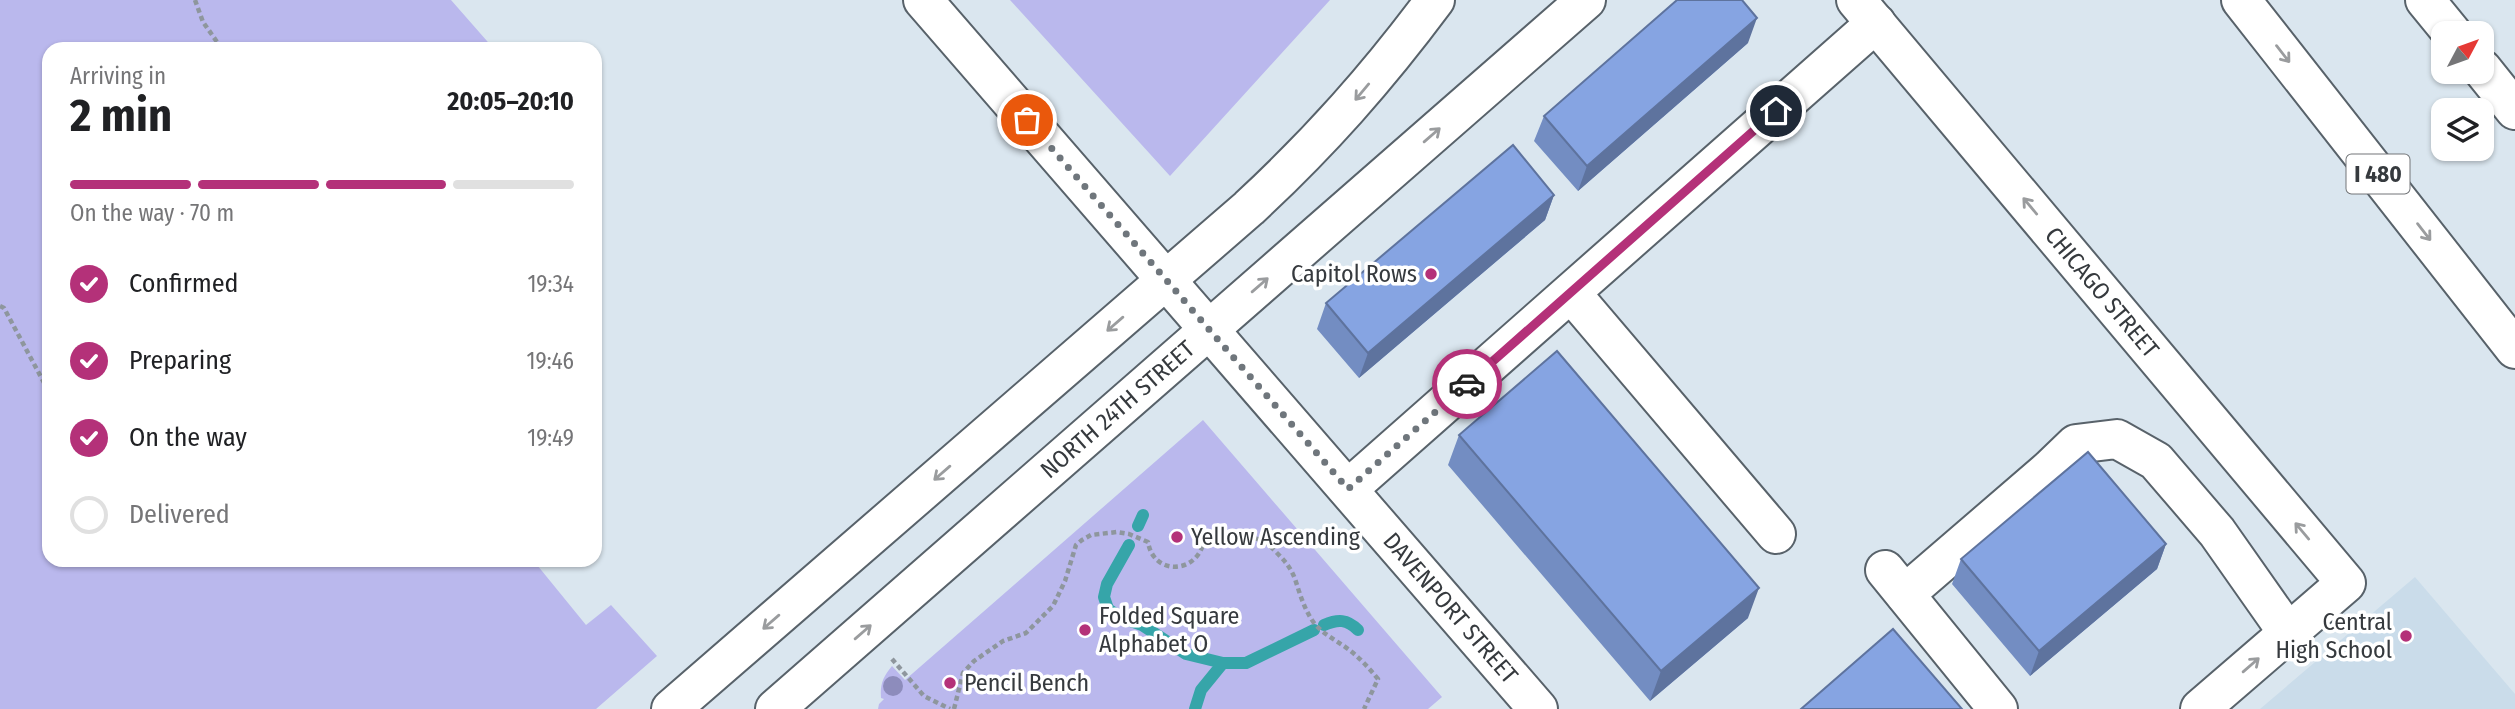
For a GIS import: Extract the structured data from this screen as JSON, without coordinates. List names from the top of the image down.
{
  "streets": {
    "main road": [
      "I 480",
      "CHICAGO STREET",
      "NORTH 24TH STREET",
      "DAVENPORT STREET"
    ]
  },
  "crossings": [
    ["NORTH 24TH STREET", "DAVENPORT STREET"]
  ],
  "places": [
    "Capitol Rows",
    "Yellow Ascending",
    "Folded Square Alphabet O",
    "Central High School",
    "Pencil Bench"
  ],
  "north": "top right",
  "page": {
    "heading": ["2 min", "Arriving in", "20:05–20:10"],
    "bar": "On the way · 70 m",
    "list": [
      ["Confirmed", "19:34"],
      ["Preparing", "19:46"],
      ["On the way", "19:49"],
      "Delivered"
    ]
  }
}
